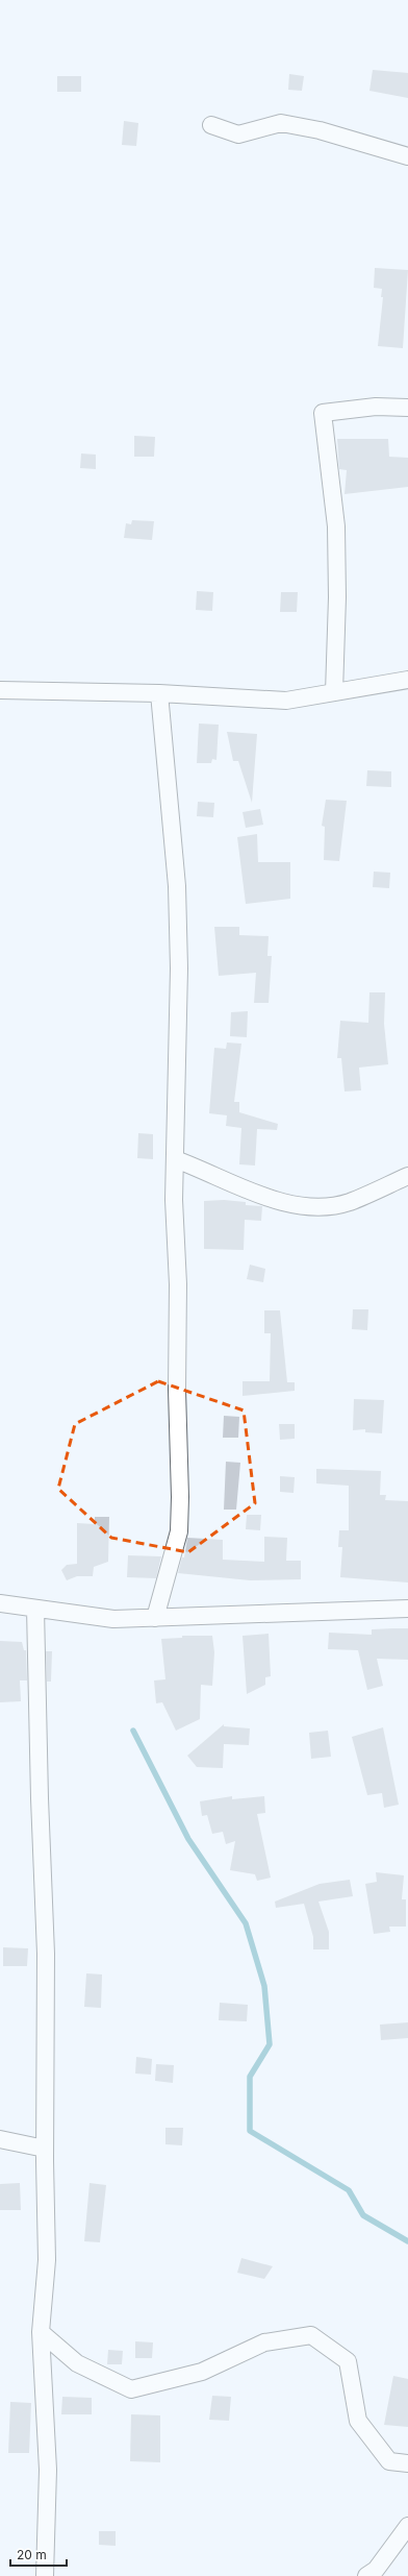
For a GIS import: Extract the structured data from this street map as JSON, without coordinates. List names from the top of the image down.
{
  "scale_bar": "20 m"
}
